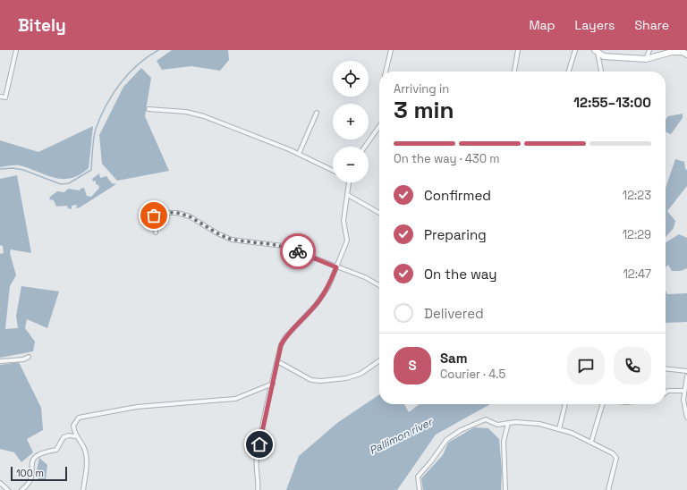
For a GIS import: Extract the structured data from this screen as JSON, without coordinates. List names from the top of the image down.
{
  "water": ["Pallimon river"],
  "scale_bar": "100 m",
  "page": {
    "header": "Bitely",
    "nav": ["Map", "Layers", "Share"],
    "map_buttons": ["+", "−"],
    "heading": ["3 min", "Arriving in", "12:55–13:00"],
    "panel": ["Sam", "Courier · 4.5"],
    "bar": "On the way · 430 m",
    "list": [
      ["Confirmed", "12:23"],
      ["Preparing", "12:29"],
      ["On the way", "12:47"],
      "Delivered"
    ],
    "round": "S",
    "scale": "100 m"
  }
}
